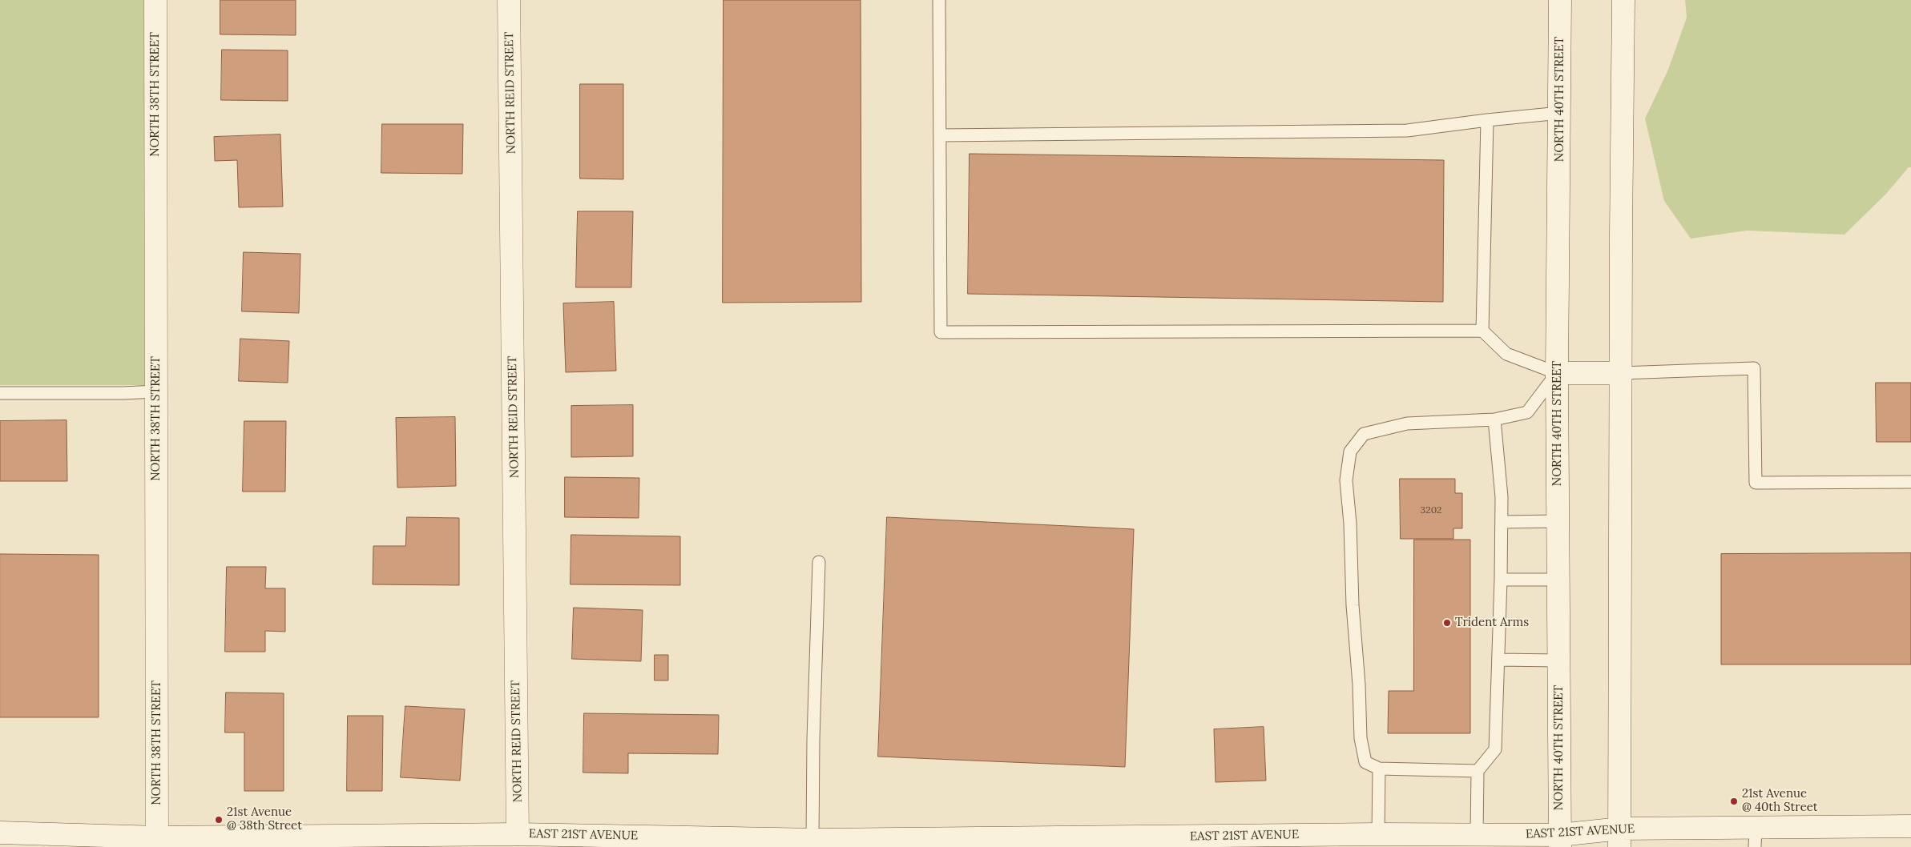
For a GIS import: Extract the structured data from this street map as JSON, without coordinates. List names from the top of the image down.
{
  "streets": {
    "street": [
      "NORTH REID STREET",
      "NORTH 38TH STREET",
      "NORTH 40TH STREET",
      "EAST 21ST AVENUE"
    ]
  },
  "crossings": [
    ["NORTH REID STREET", "EAST 21ST AVENUE"],
    ["NORTH 38TH STREET", "EAST 21ST AVENUE"],
    ["NORTH 40TH STREET", "EAST 21ST AVENUE"]
  ],
  "places": ["Trident Arms", "21st Avenue @ 40th Street", "21st Avenue @ 38th Street"],
  "house_numbers": ["3202"]
}
